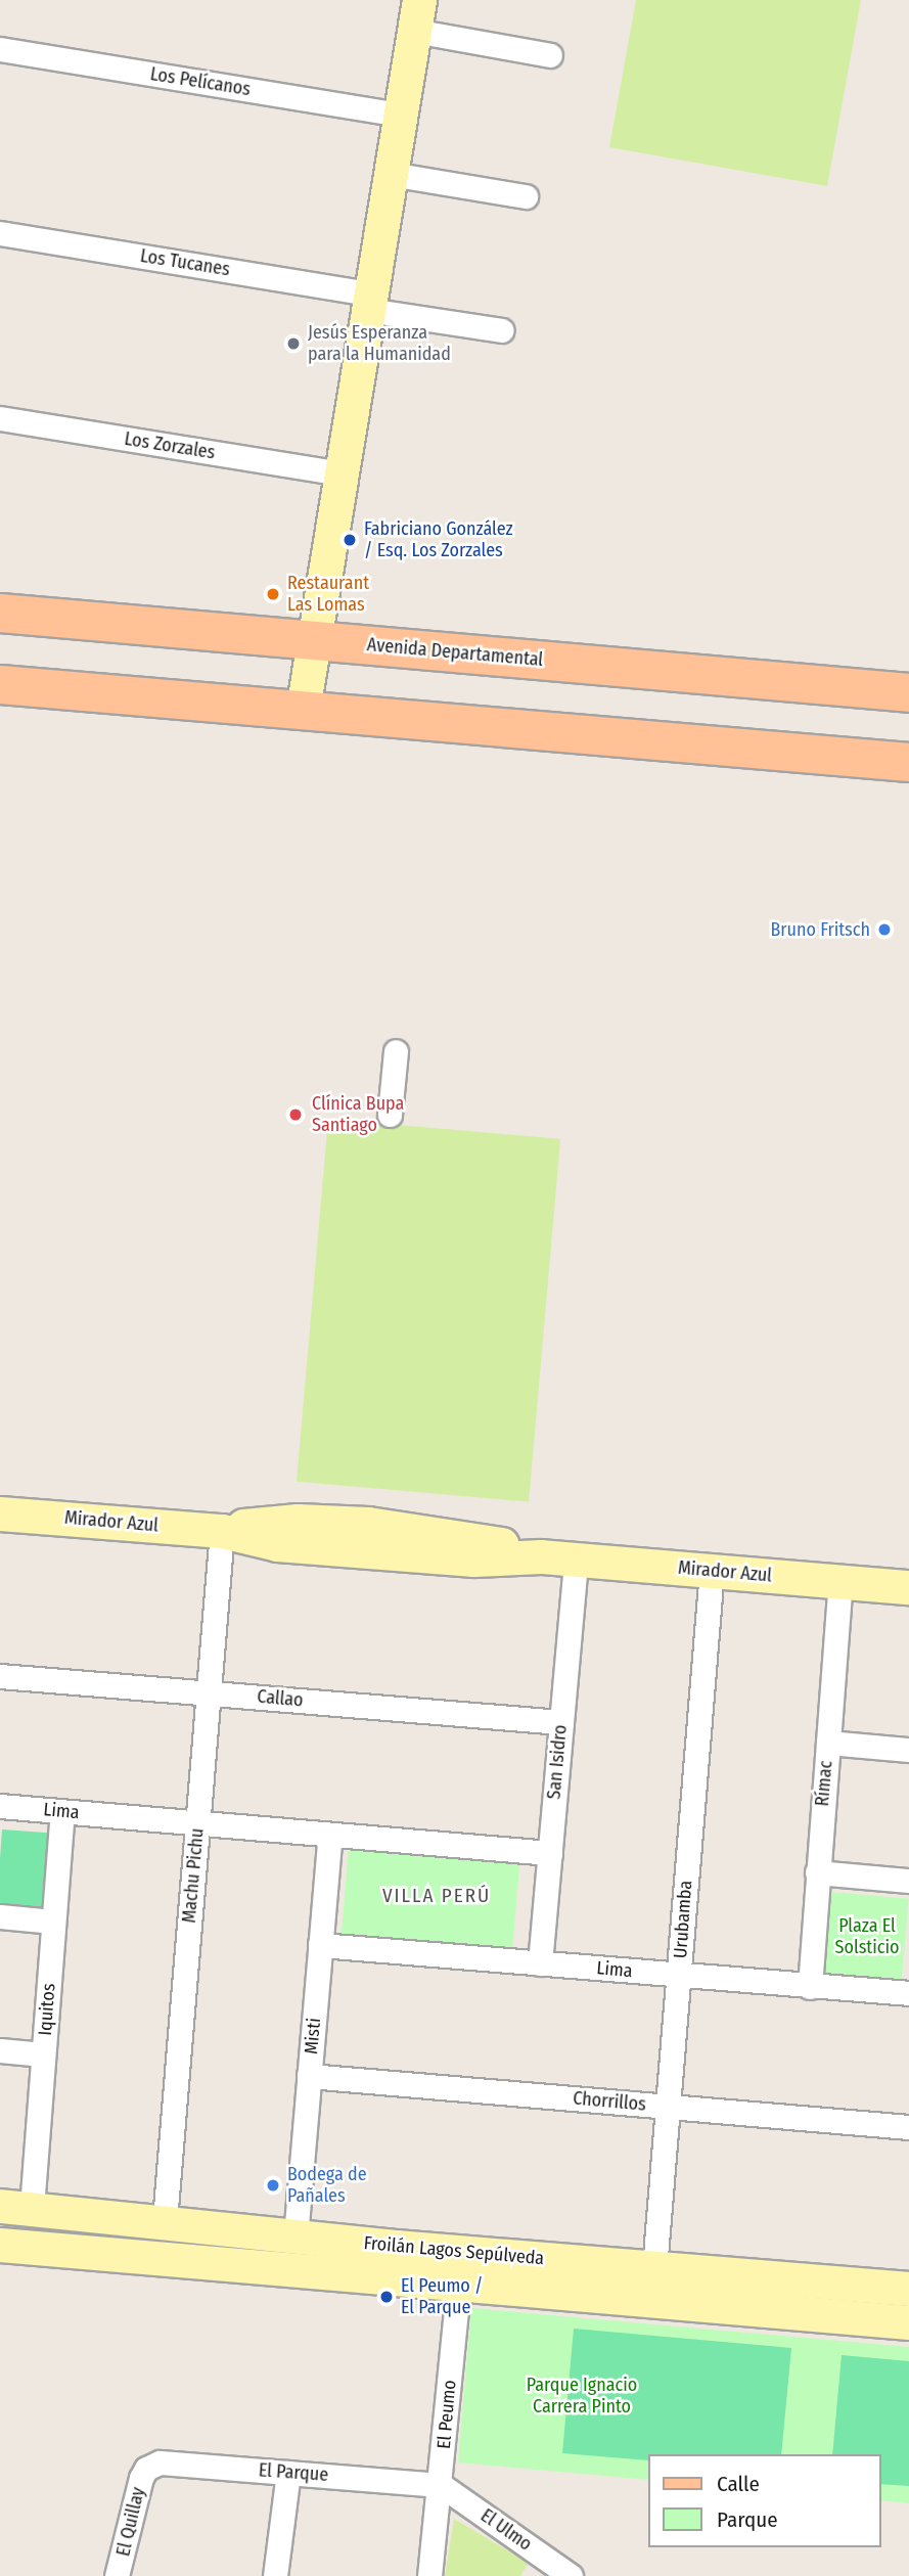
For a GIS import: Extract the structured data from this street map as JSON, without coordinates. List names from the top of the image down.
{
  "streets": {
    "main road": ["Avenida Departamental"],
    "street": [
      "Los Pelícanos",
      "Los Tucanes",
      "Los Zorzales",
      "Mirador Azul",
      "Callao",
      "San Isidro",
      "Rímac",
      "Lima",
      "Machu Pichu",
      "Urubamba",
      "Iquitos",
      "Misti",
      "Chorrillos",
      "Froilán Lagos Sepúlveda",
      "El Peumo",
      "El Parque",
      "El Quillay",
      "El Ulmo"
    ]
  },
  "crossings": [
    ["Mirador Azul", "San Isidro"],
    ["Mirador Azul", "Rímac"],
    ["Mirador Azul", "Machu Pichu"],
    ["Mirador Azul", "Urubamba"],
    ["Callao", "San Isidro"],
    ["Callao", "Machu Pichu"],
    ["San Isidro", "Lima"],
    ["Rímac", "Lima"],
    ["Lima", "Machu Pichu"],
    ["Lima", "Urubamba"],
    ["Lima", "Iquitos"],
    ["Lima", "Misti"],
    ["Machu Pichu", "Froilán Lagos Sepúlveda"],
    ["Urubamba", "Chorrillos"],
    ["Urubamba", "Froilán Lagos Sepúlveda"],
    ["Iquitos", "Froilán Lagos Sepúlveda"],
    ["Misti", "Chorrillos"],
    ["Misti", "Froilán Lagos Sepúlveda"],
    ["Froilán Lagos Sepúlveda", "El Peumo"],
    ["El Peumo", "El Parque"],
    ["El Peumo", "El Ulmo"],
    ["El Parque", "El Quillay"],
    ["El Parque", "El Ulmo"]
  ],
  "districts": ["VILLA PERÚ"],
  "parks": ["Plaza El Solsticio", "Parque Ignacio Carrera Pinto"],
  "places": [
    "Jesús Esperanza para la Humanidad",
    "Fabriciano González / Esq. Los Zorzales",
    "Restaurant Las Lomas",
    "Bruno Fritsch",
    "Clínica Bupa Santiago",
    "Bodega de Pañales",
    "El Peumo / El Parque"
  ],
  "legend": ["Calle", "Parque"]
}
